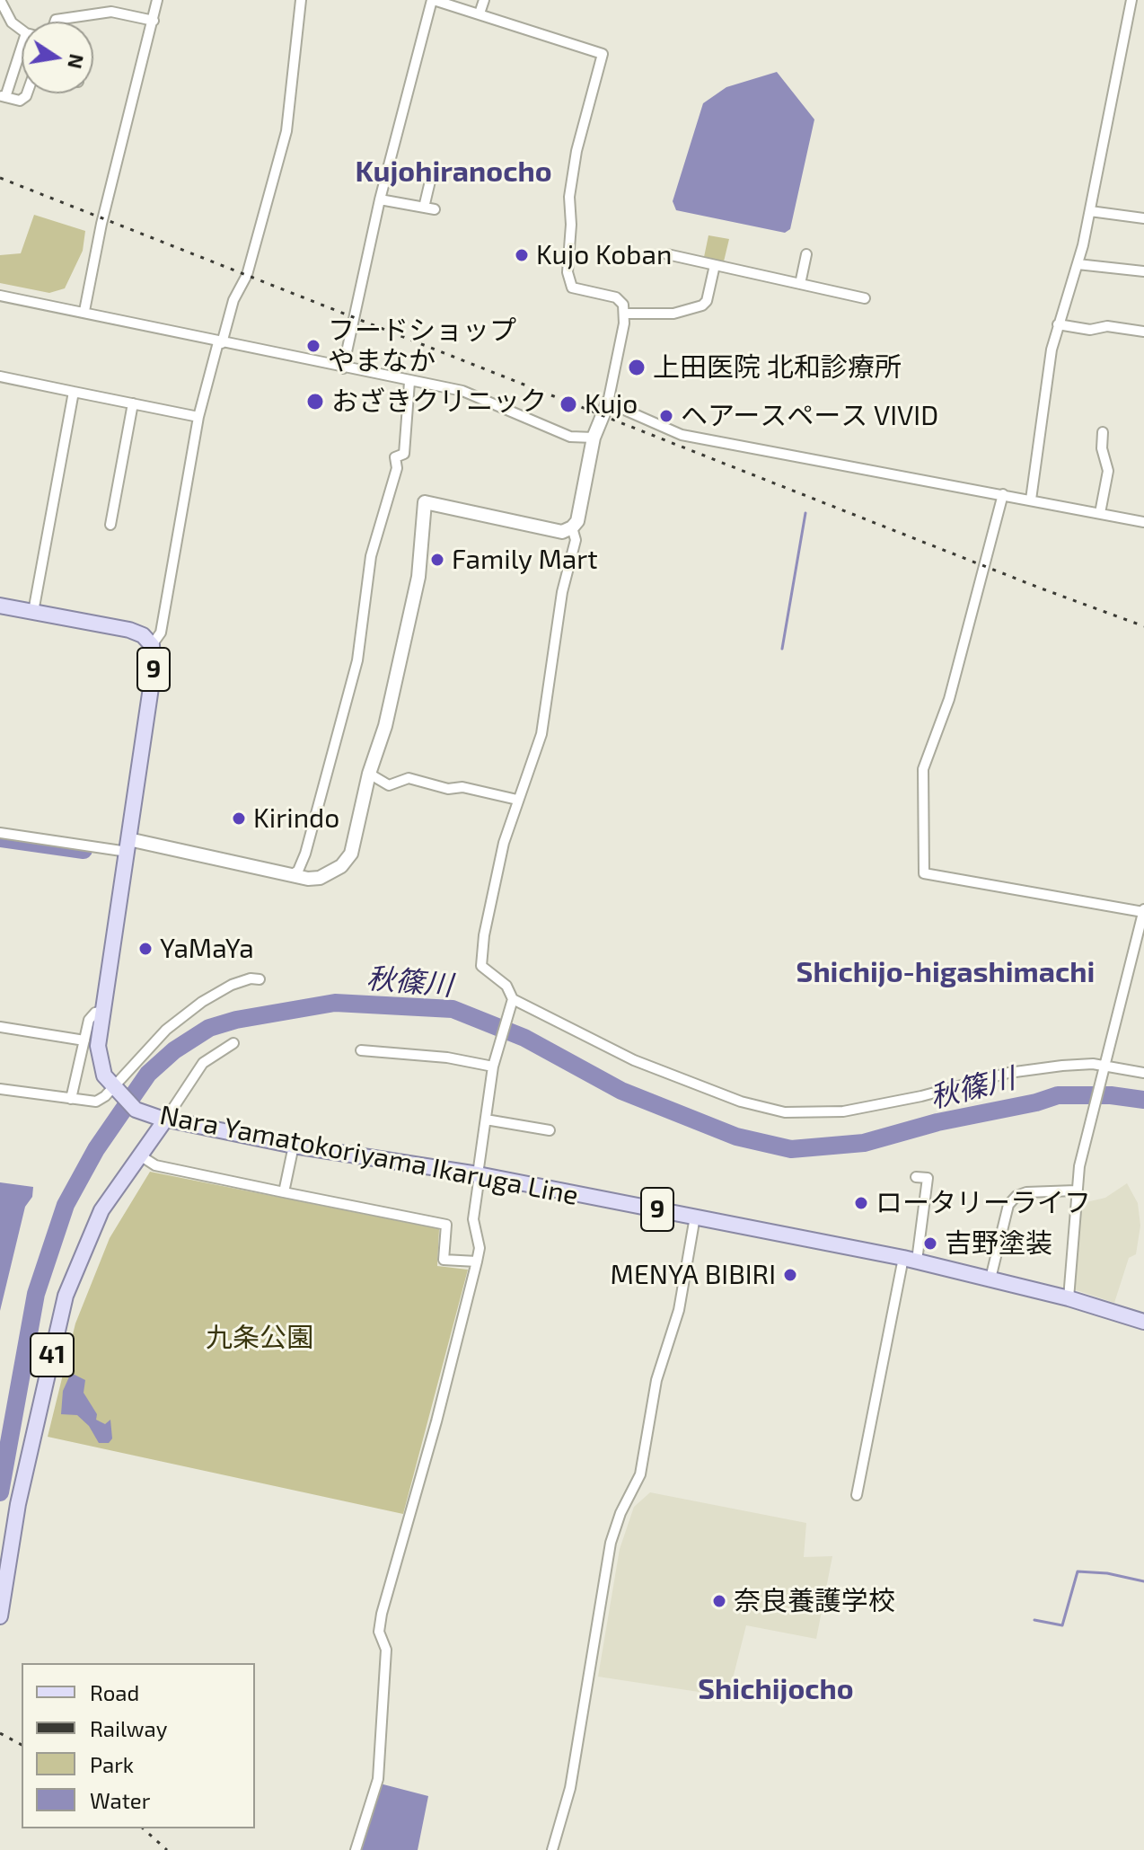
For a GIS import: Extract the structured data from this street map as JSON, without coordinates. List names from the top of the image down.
{
  "streets": {
    "main road": ["9", "Nara Yamatokoriyama Ikaruga Line", "41"]
  },
  "crossings": [
    ["9", "Nara Yamatokoriyama Ikaruga Line"],
    ["Nara Yamatokoriyama Ikaruga Line", "41"]
  ],
  "districts": ["Kujohiranocho", "Shichijo-higashimachi", "Shichijocho"],
  "water": ["秋篠川"],
  "parks": ["九条公園"],
  "places": [
    "Kujo Koban",
    "フードショップ やまなか",
    "上田医院 北和診療所",
    "おざきクリニック",
    "Kujo",
    "ヘアースペース VIVID",
    "Family Mart",
    "Kirindo",
    "YaMaYa",
    "ロータリーライフ",
    "吉野塗装",
    "MENYA BIBIRI",
    "奈良養護学校"
  ],
  "legend": [
    "Road",
    "Railway",
    "Park",
    "Water"
  ],
  "north": "right"
}
